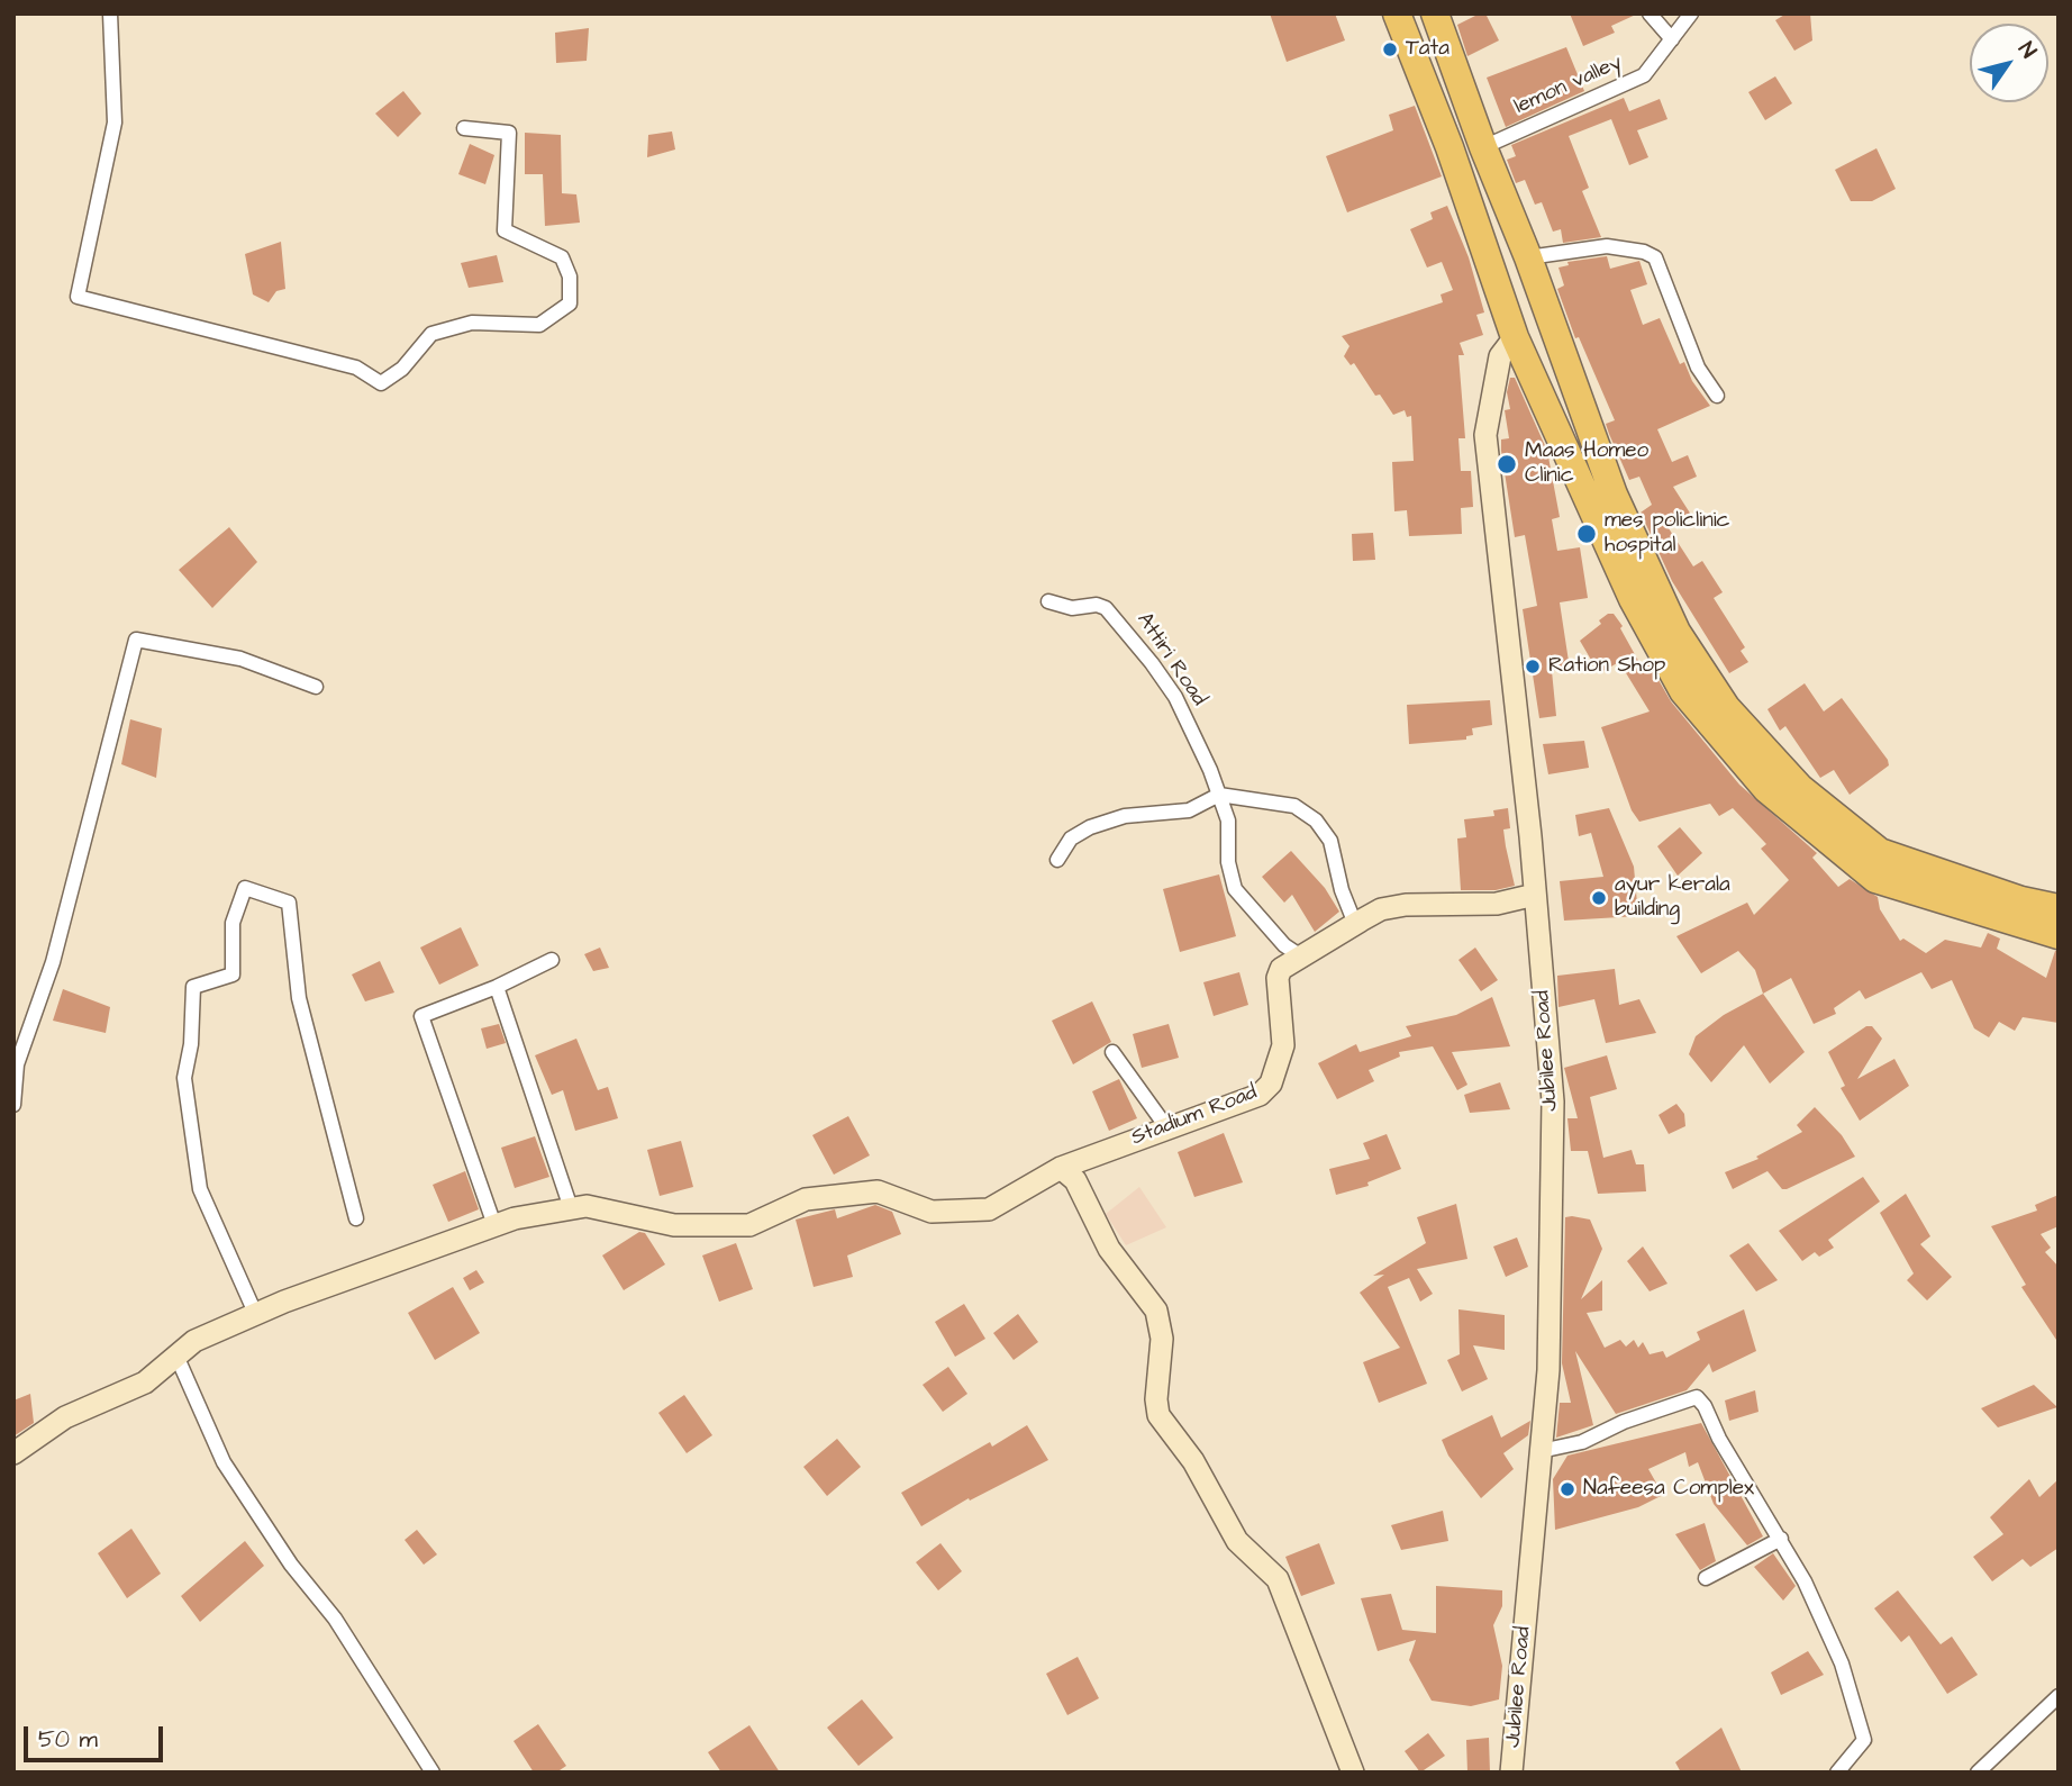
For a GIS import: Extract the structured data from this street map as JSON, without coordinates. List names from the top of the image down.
{
  "streets": {
    "street": [
      "lemon valley",
      "Attiri Road",
      "Jubilee Road",
      "Stadium Road"
    ]
  },
  "crossings": [
    ["Attiri Road", "Stadium Road"],
    ["Jubilee Road", "Stadium Road"]
  ],
  "places": [
    "Tata",
    "Maas Homeo Clinic",
    "mes policlinic hospital",
    "Ration Shop",
    "ayur kerala building",
    "Nafeesa Complex"
  ],
  "scale_bar": "50 m",
  "north": "top right"
}
